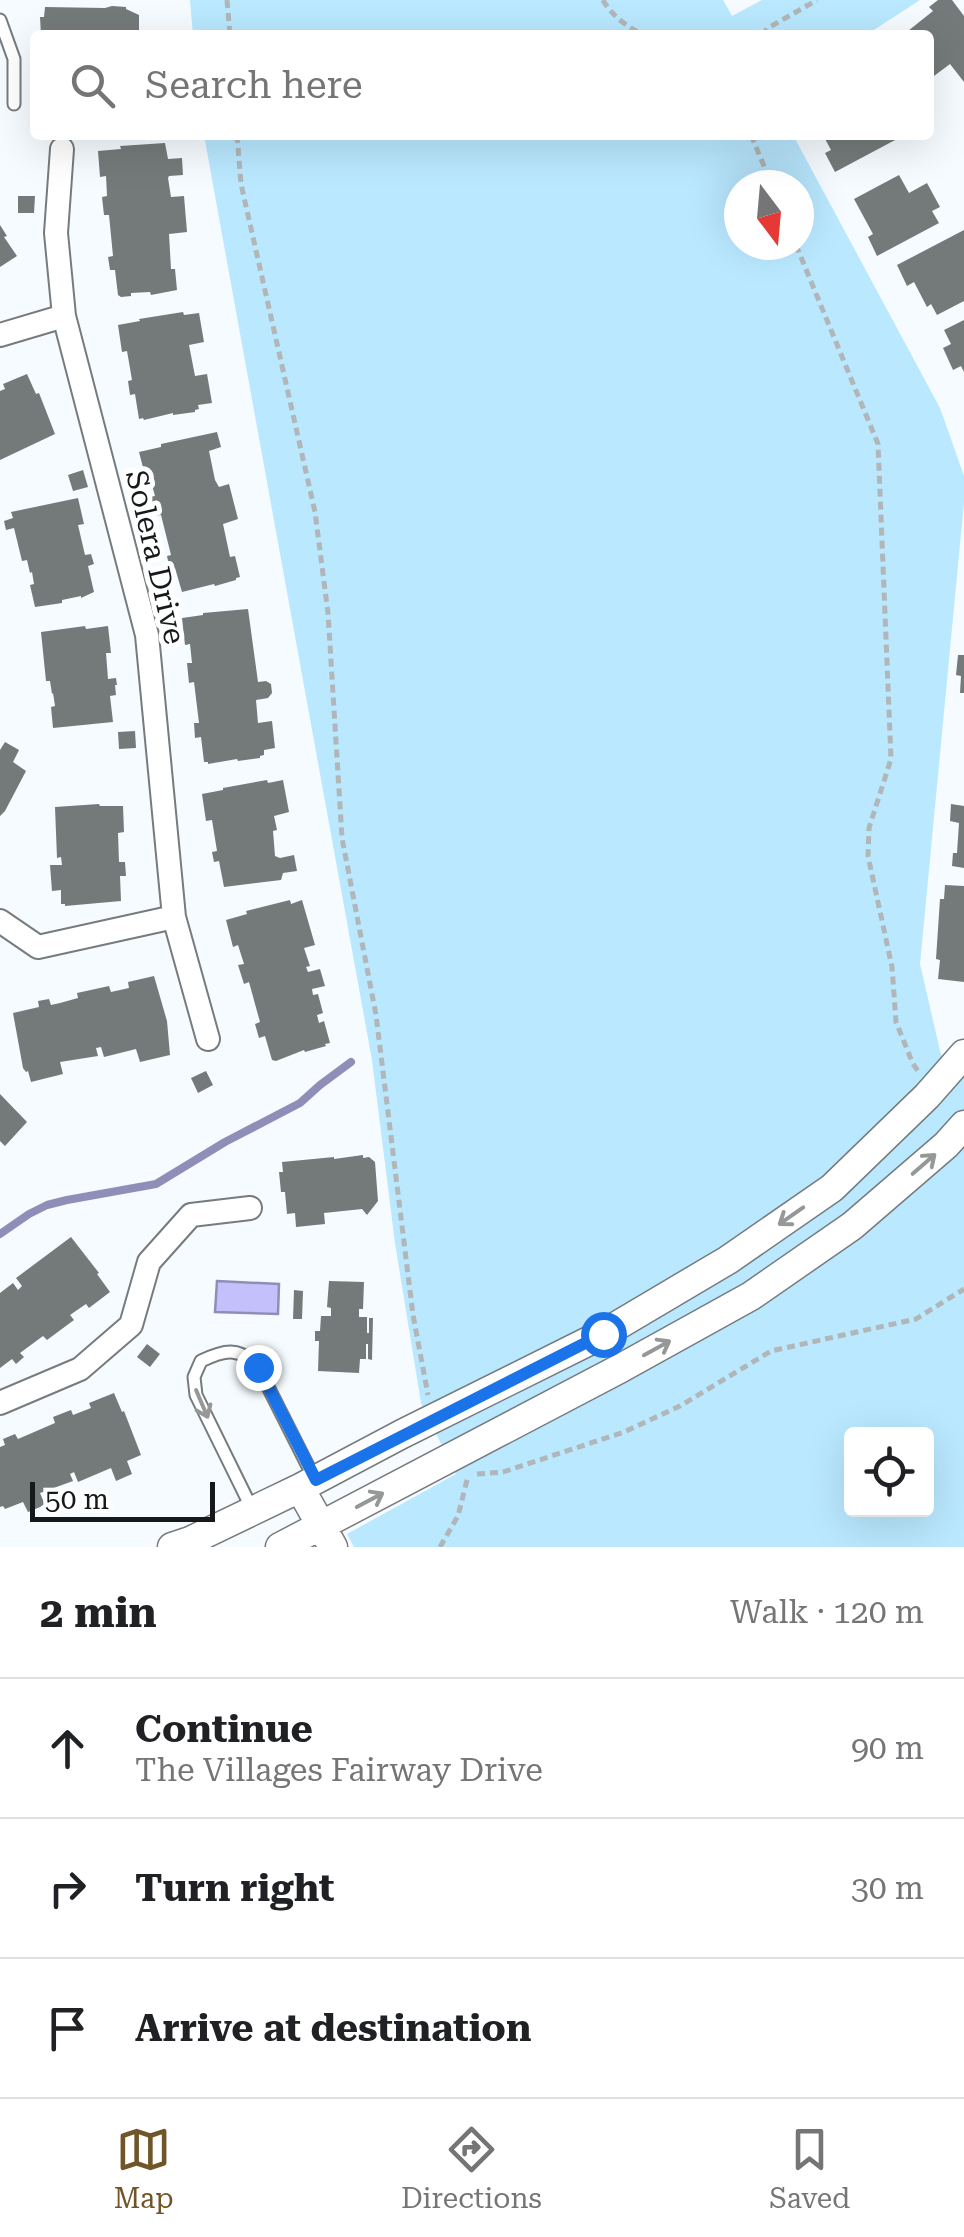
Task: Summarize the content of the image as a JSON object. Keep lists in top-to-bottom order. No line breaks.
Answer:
{"streets":{"street":["Solera Drive"]},"scale_bar":"50 m","north":"bottom","page":{"search":"Search here","scale":"50 m","heading":["2 min","Walk · 120 m"],"list":[["Continue","The Villages Fairway Drive","90 m"],["Turn right","30 m"],"Arrive at destination"],"nav":["Map","Directions","Saved"]}}
